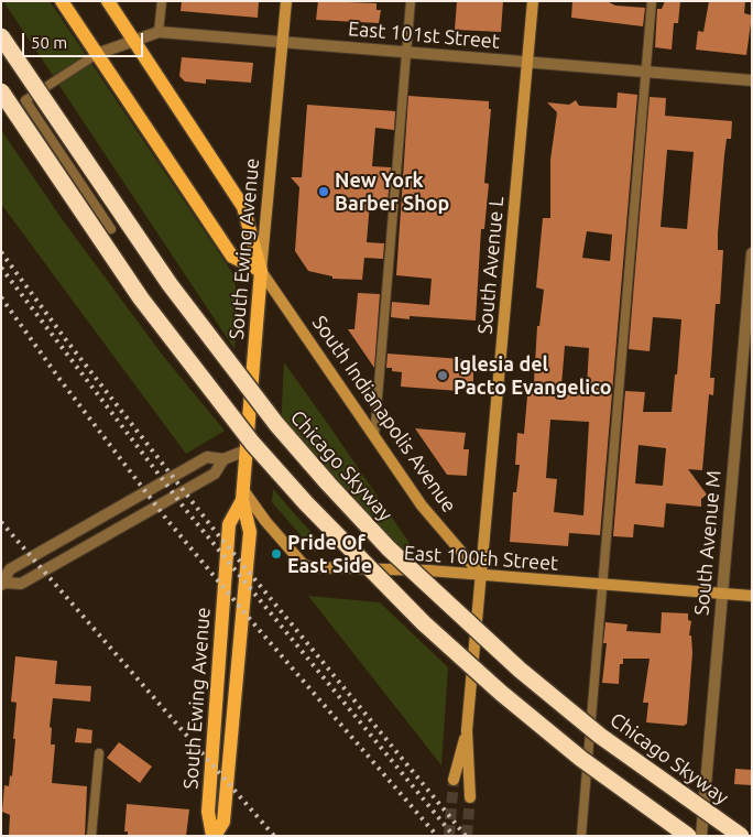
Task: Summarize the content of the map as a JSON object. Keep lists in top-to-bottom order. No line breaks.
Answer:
{"streets":{"highway":["Chicago Skyway"],"main road":["South Ewing Avenue","South Indianapolis Avenue"],"street":["East 101st Street","South Avenue L","South Avenue M","East 100th Street"]},"crossings":[["East 101st Street","South Ewing Avenue"],["East 101st Street","South Avenue L"],["East 101st Street","South Indianapolis Avenue"],["South Ewing Avenue","South Indianapolis Avenue"],["South Ewing Avenue","East 100th Street"],["South Avenue L","South Indianapolis Avenue"],["South Avenue L","East 100th Street"],["South Indianapolis Avenue","East 100th Street"],["South Avenue M","East 100th Street"]],"places":["New York Barber Shop","Iglesia del Pacto Evangelico","Pride Of East Side"],"scale_bar":"50 m"}
